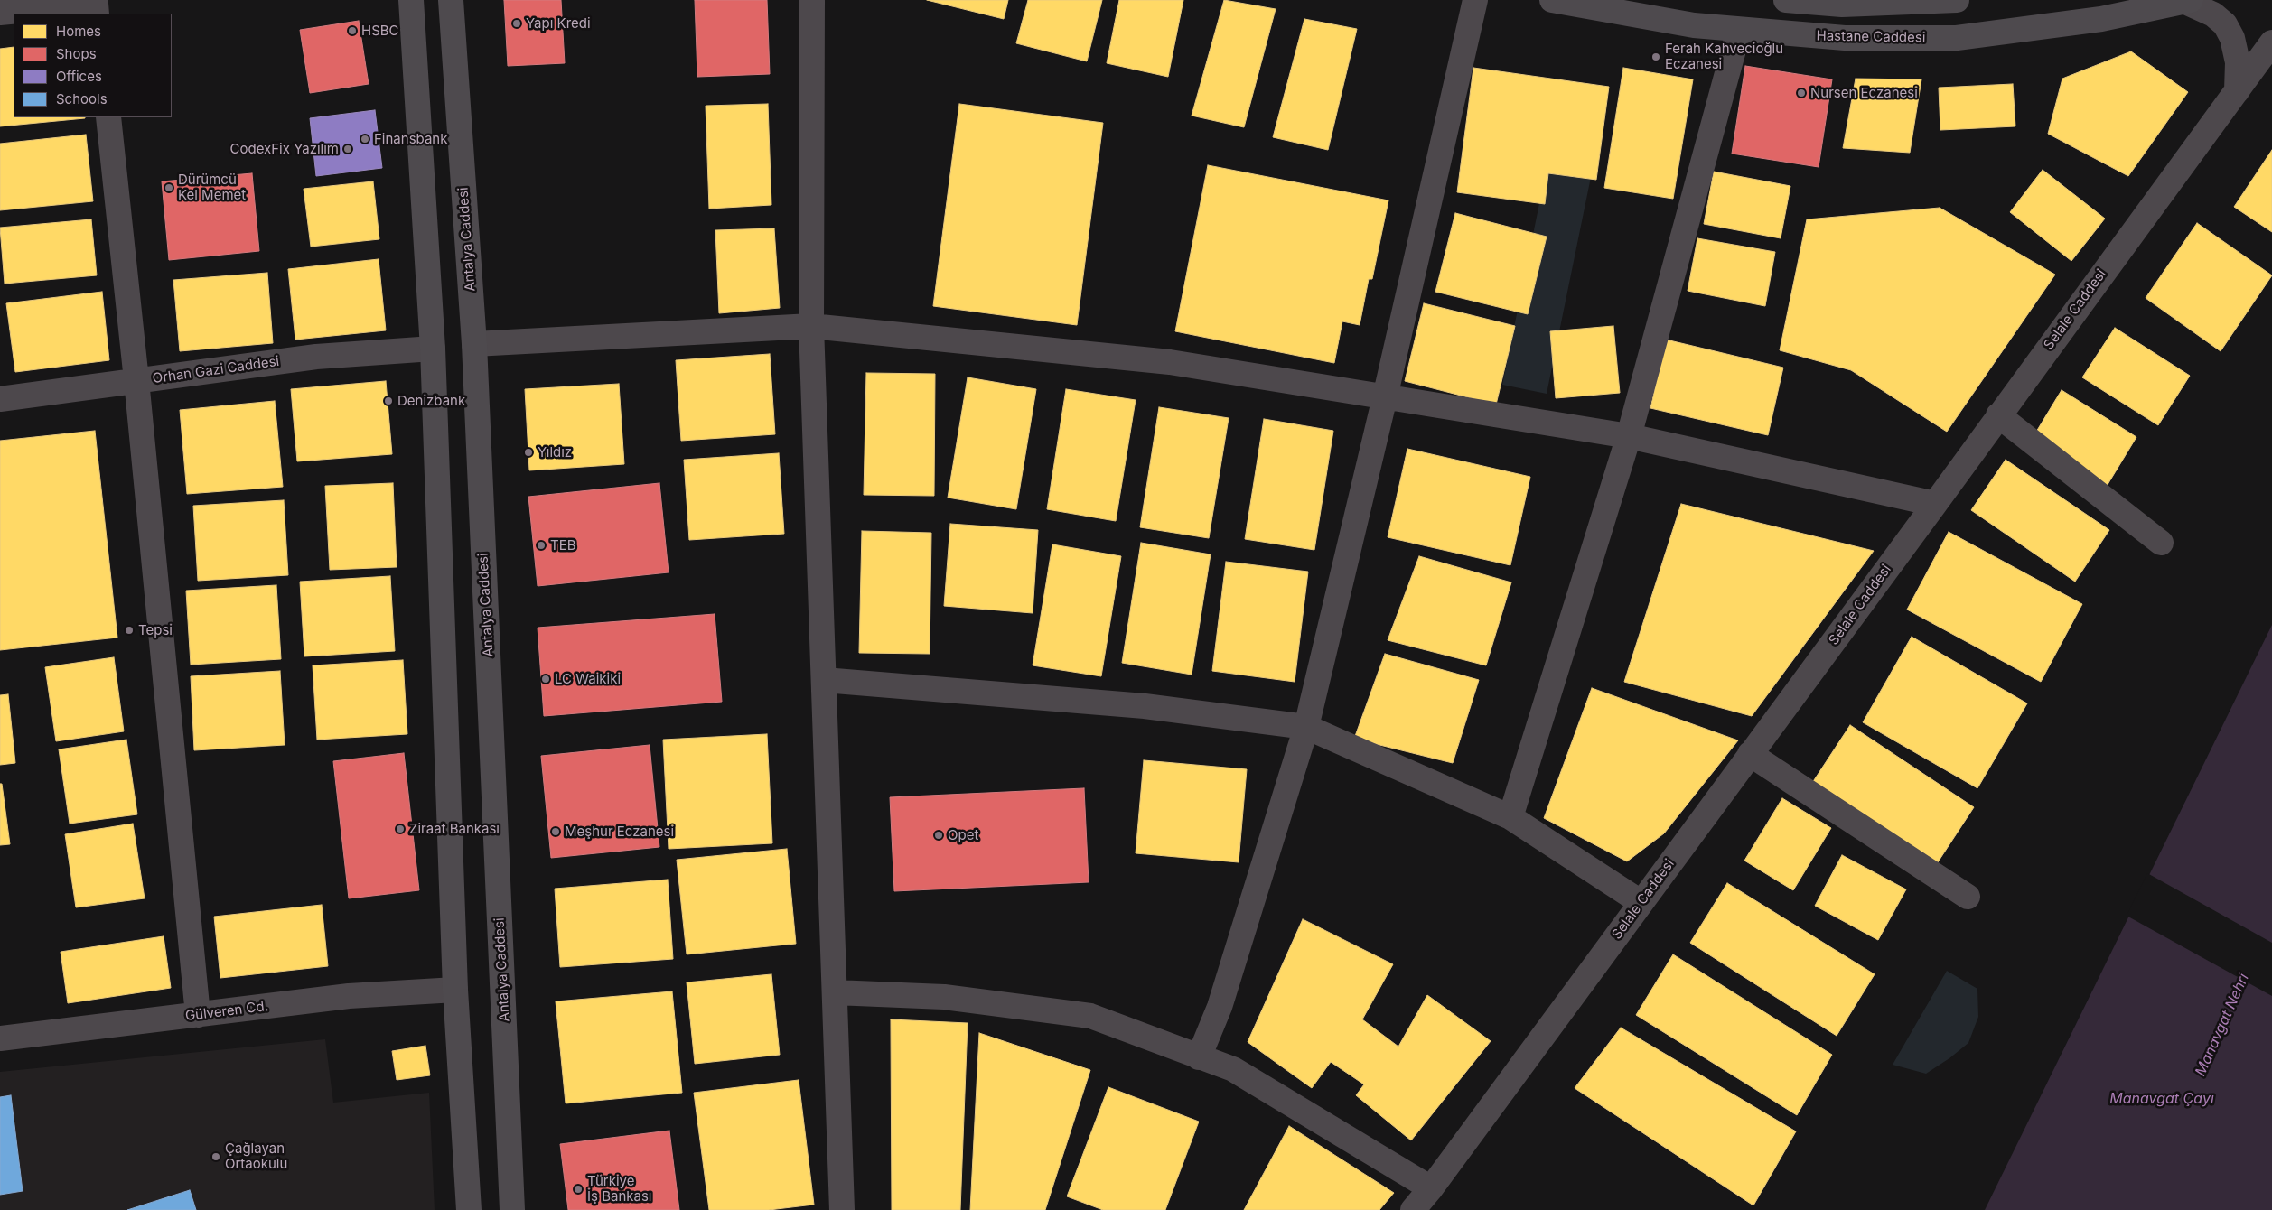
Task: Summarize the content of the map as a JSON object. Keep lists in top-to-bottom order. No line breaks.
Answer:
{"streets":{"main road":["Hastane Caddesi","Antalya Caddesi"],"street":["Selale Caddesi","Orhan Gazi Caddesi","Gülveren Cd."]},"water":["Manavgat Nehri","Manavgat Çayı"],"places":["Yapı Kredi","HSBC","Ferah Kahvecioğlu Eczanesi","Nursen Eczanesi","Finansbank","CodexFix Yazılım","Dürümcü Kel Memet","Denizbank","Yıldız","TEB","Tepsi","LC Waikiki","Ziraat Bankası","Meşhur Eczanesi","Opet","Çağlayan Ortaokulu","Türkiye İş Bankası"],"legend":["Homes","Shops","Offices","Schools"]}
